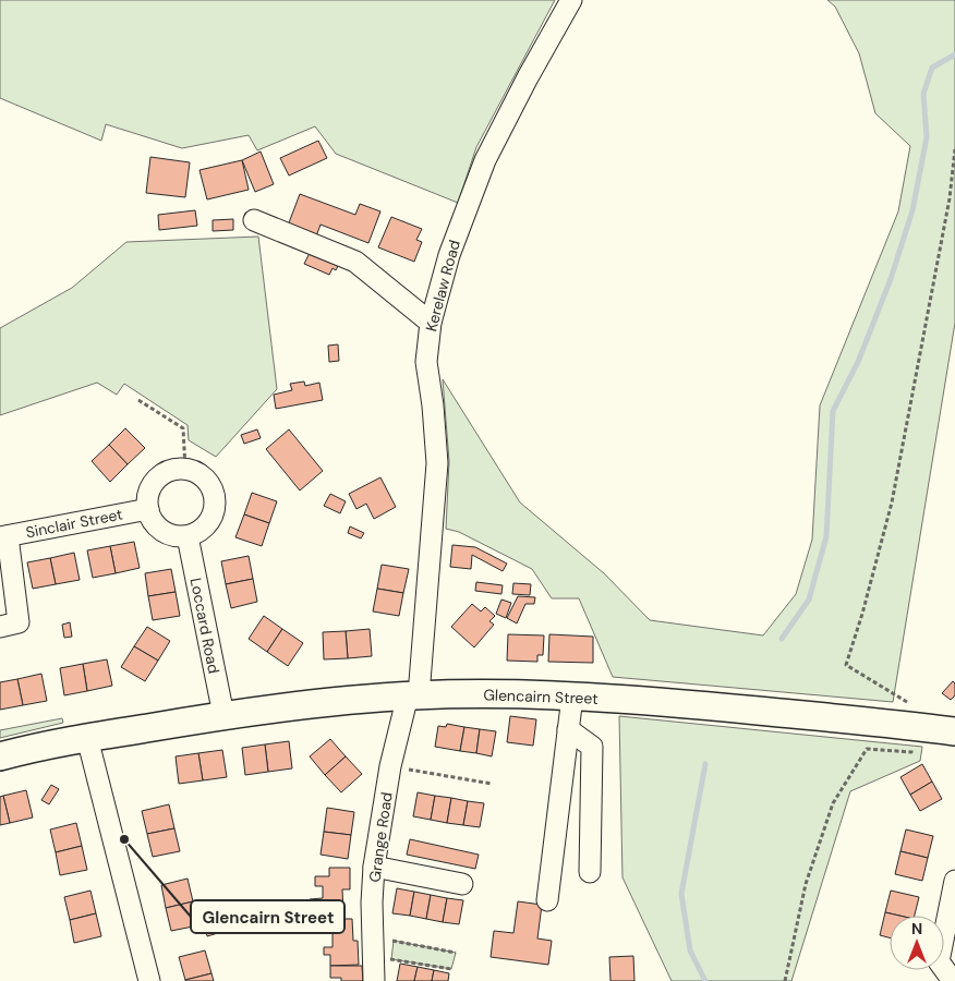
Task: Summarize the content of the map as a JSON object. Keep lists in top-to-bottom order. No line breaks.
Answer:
{"streets":{"main road":["Glencairn Street"],"street":["Kerelaw Road","Sinclair Street","Loccard Road","Grange Road"]},"crossings":[["Kerelaw Road","Glencairn Street"],["Kerelaw Road","Grange Road"],["Sinclair Street","Loccard Road"],["Loccard Road","Glencairn Street"],["Glencairn Street","Grange Road"]],"places":["Glencairn Street"],"north":"top"}
